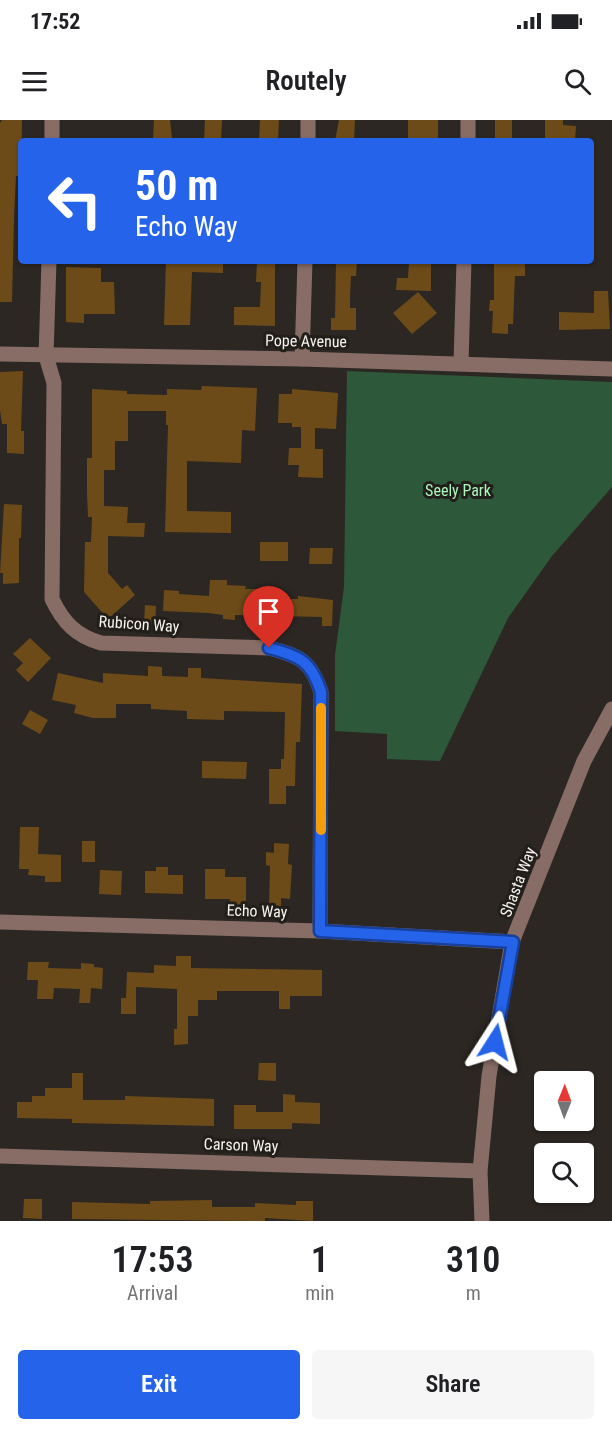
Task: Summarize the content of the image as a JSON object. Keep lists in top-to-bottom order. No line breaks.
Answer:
{"streets":{"street":["Pope Avenue","Rubicon Way","Shasta Way","Echo Way","Carson Way"]},"crossings":[["Pope Avenue","Rubicon Way"],["Rubicon Way","Echo Way"],["Shasta Way","Echo Way"],["Shasta Way","Carson Way"]],"parks":["Seely Park"],"north":"top","page":{"status":"17:52","header":"Routely","turn":["50 m","Echo Way"],"eta":["17:53","Arrival","1","min","310","m"],"buttons":["Exit","Share"]}}
